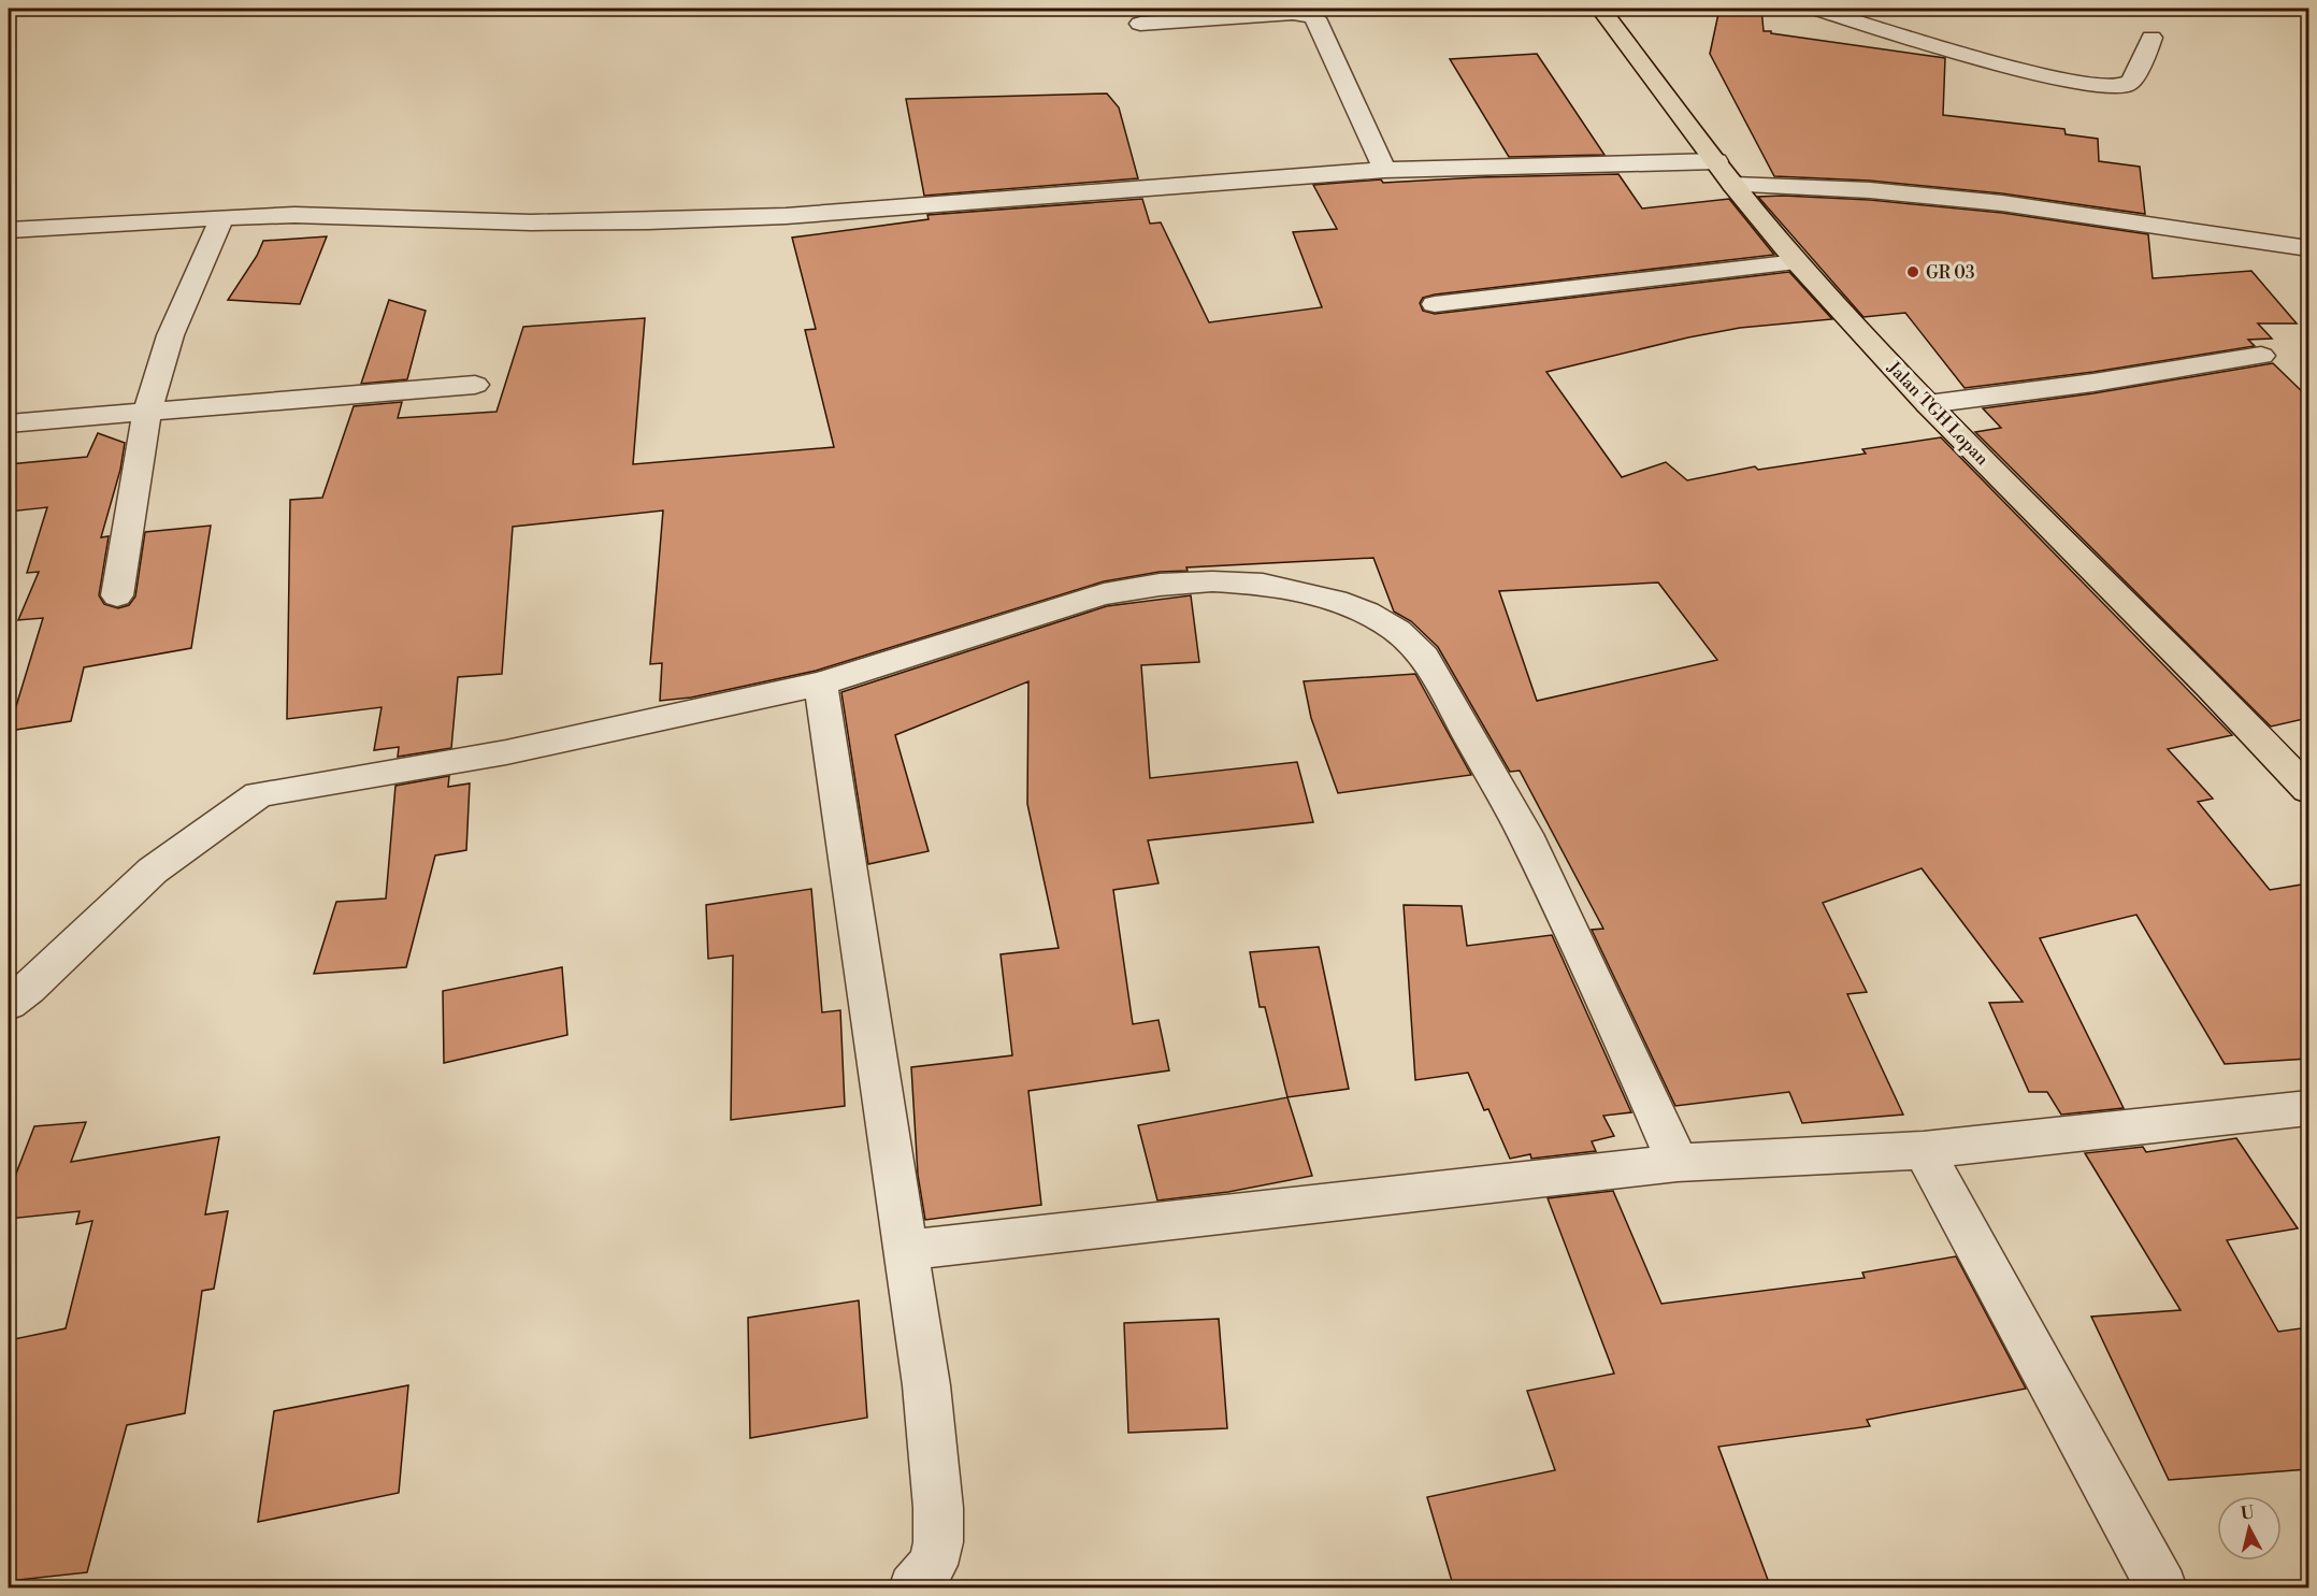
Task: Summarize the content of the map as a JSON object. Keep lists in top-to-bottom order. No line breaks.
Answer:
{"streets":{"highway":["Jalan TGH Lopan"]},"places":["GR 03"],"north":"top"}
